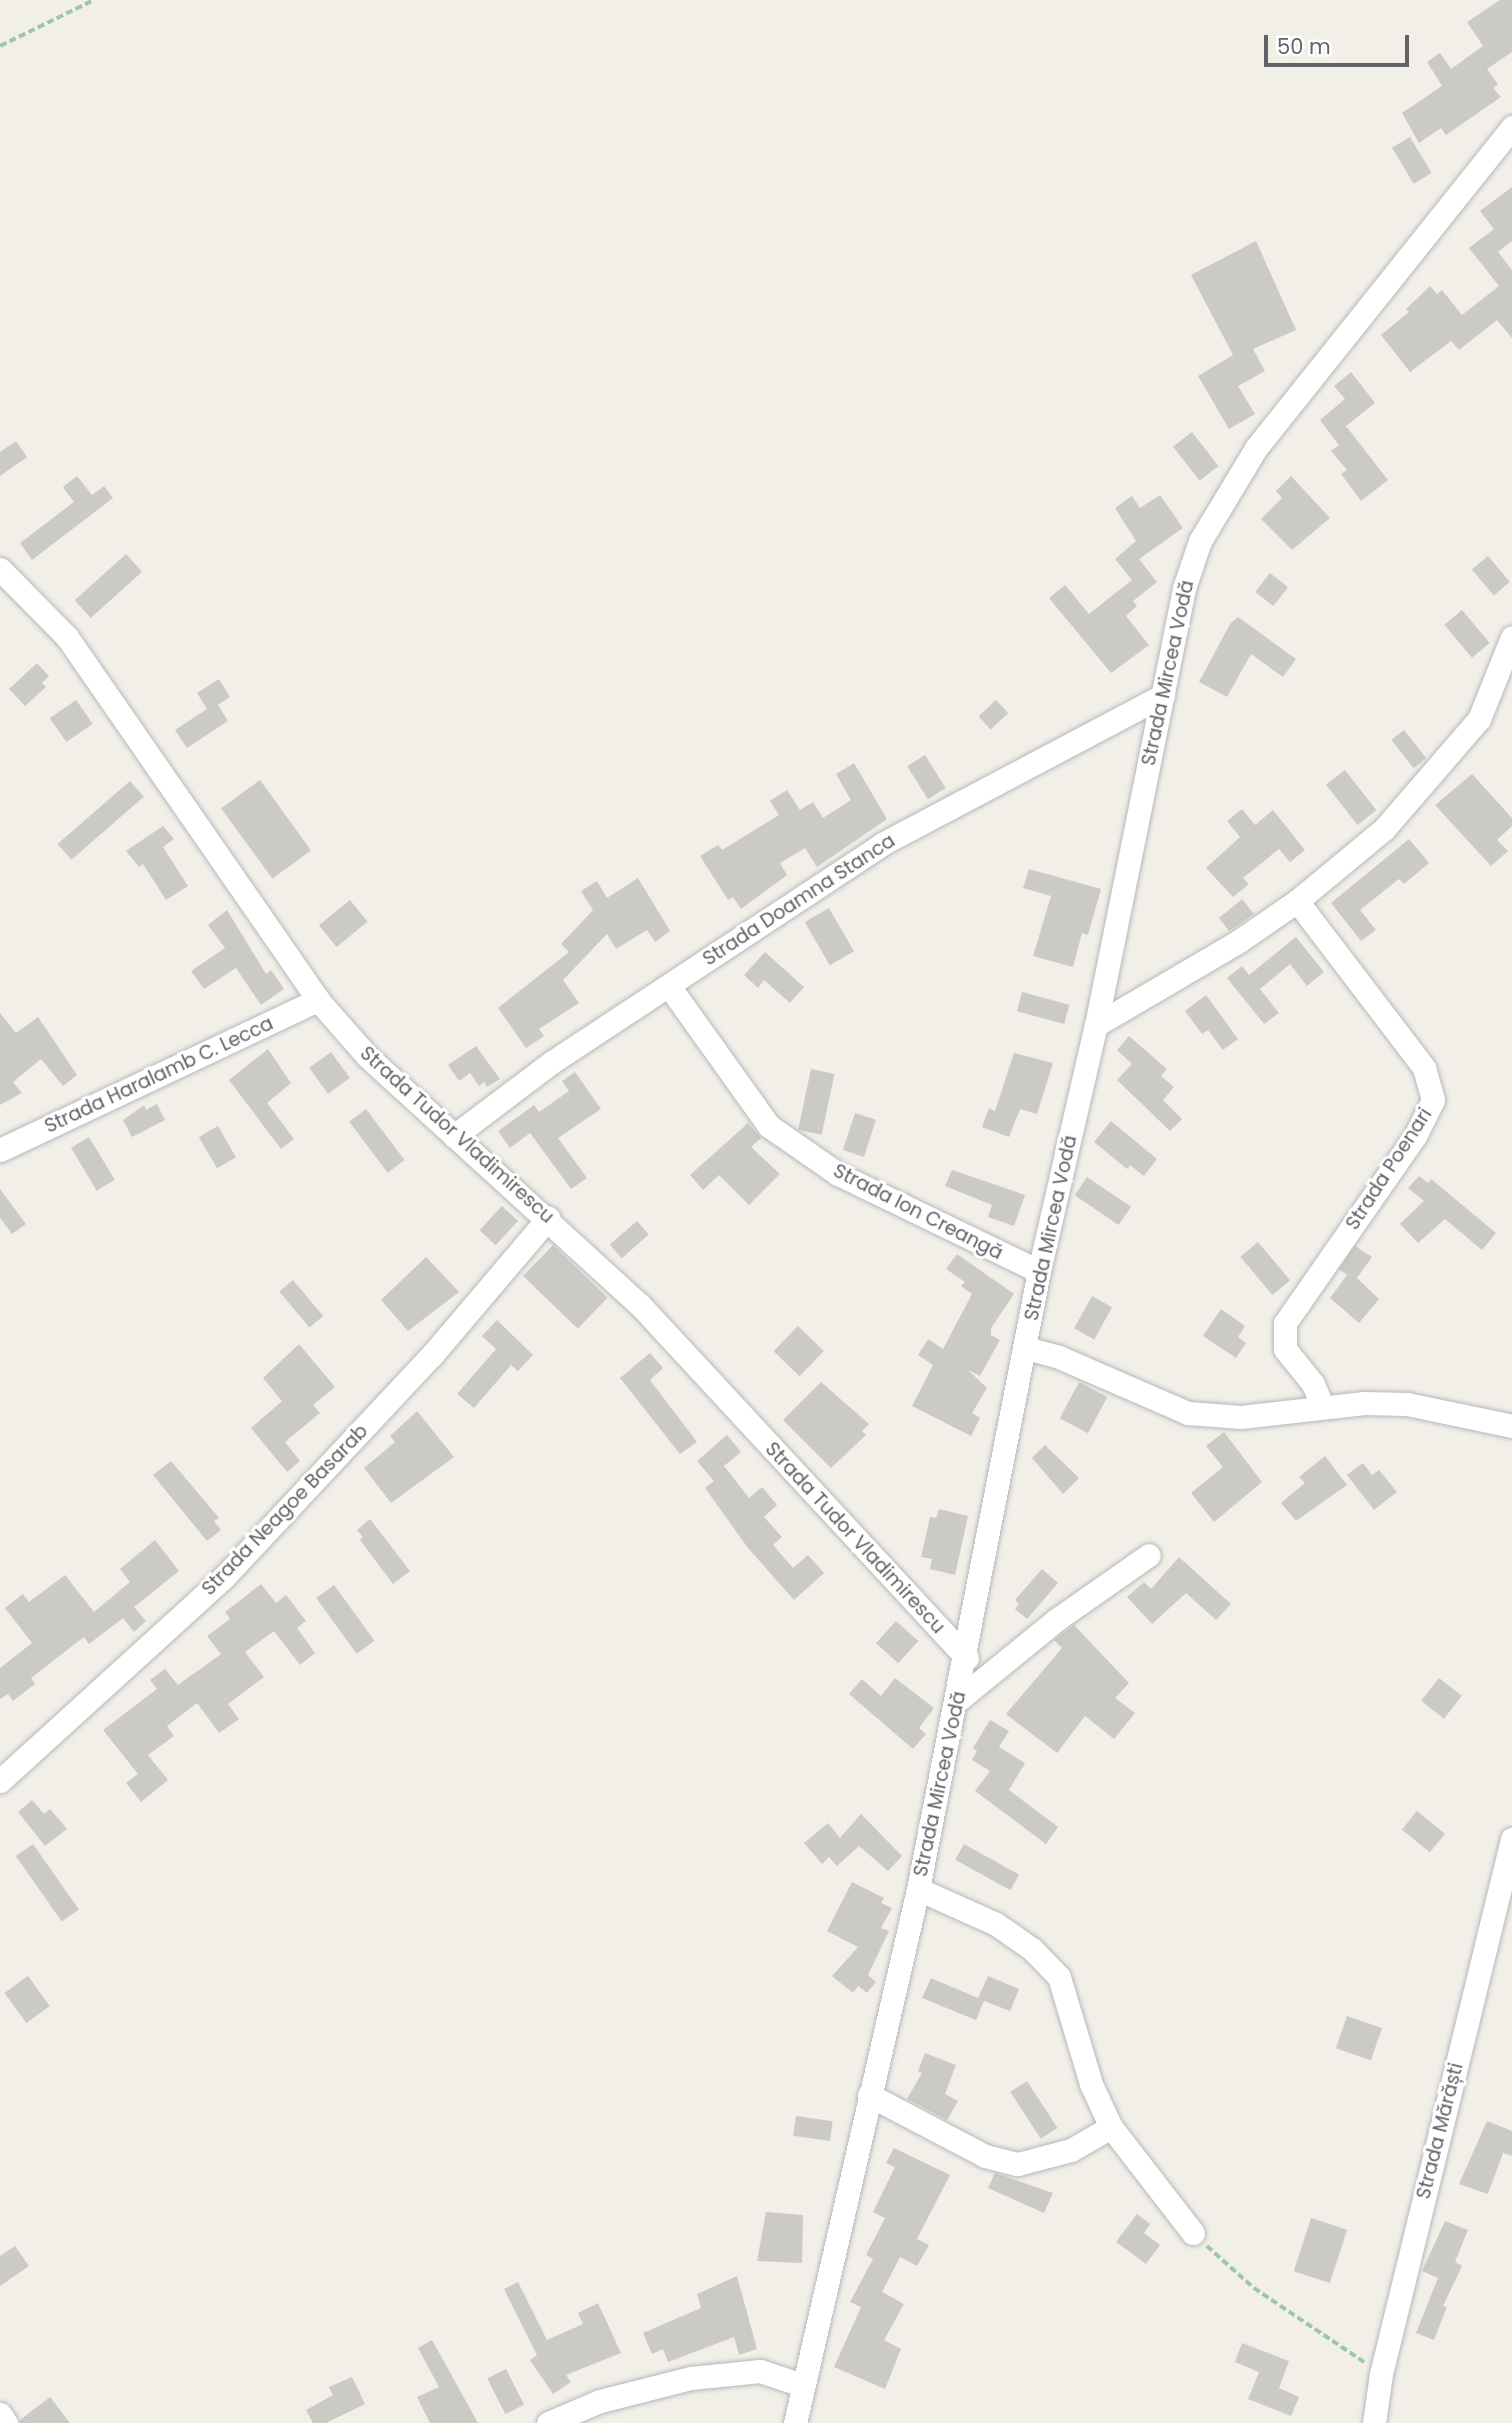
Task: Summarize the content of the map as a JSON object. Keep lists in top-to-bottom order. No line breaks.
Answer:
{"streets":{"street":["Strada Mircea Vodă","Strada Doamna Stanca","Strada Haralamb C. Lecca","Strada Tudor Vladimirescu","Strada Poenari","Strada Ion Creangă","Strada Neagoe Basarab","Strada Mărăști"]},"crossings":[["Strada Mircea Vodă","Strada Doamna Stanca"],["Strada Mircea Vodă","Strada Tudor Vladimirescu"],["Strada Mircea Vodă","Strada Ion Creangă"],["Strada Doamna Stanca","Strada Tudor Vladimirescu"],["Strada Doamna Stanca","Strada Ion Creangă"],["Strada Haralamb C. Lecca","Strada Tudor Vladimirescu"],["Strada Tudor Vladimirescu","Strada Neagoe Basarab"]],"scale_bar":"50 m"}
